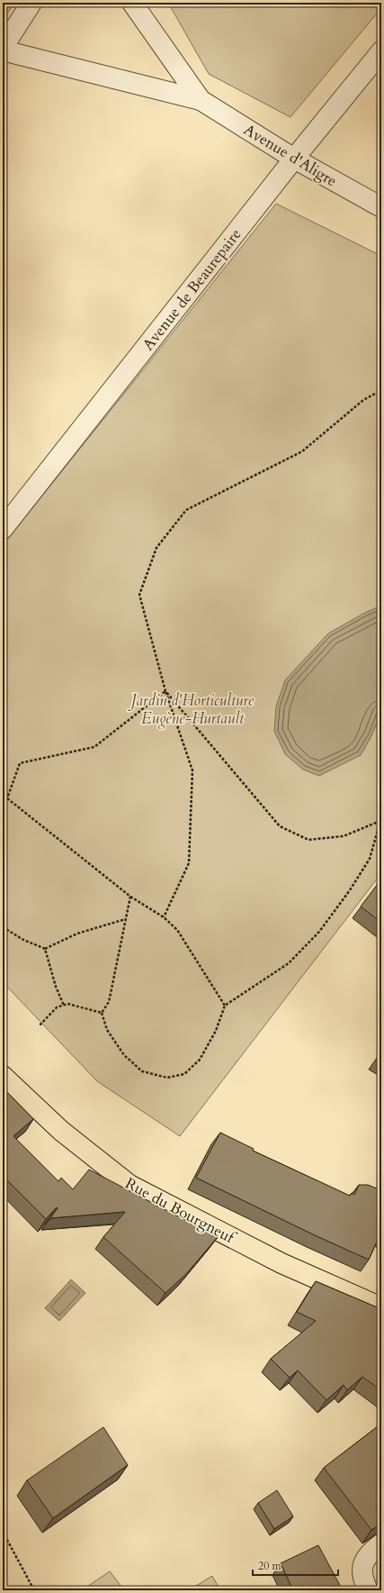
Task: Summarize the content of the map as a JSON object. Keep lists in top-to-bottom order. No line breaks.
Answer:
{"streets":{"main road":["Rue du Bourgneuf"],"street":["Avenue d'Aligre","Avenue de Beaurepaire"]},"crossings":[["Avenue d'Aligre","Avenue de Beaurepaire"]],"parks":["Jardin d'Horticulture Eugène-Hurtault"],"scale_bar":"20 m"}
